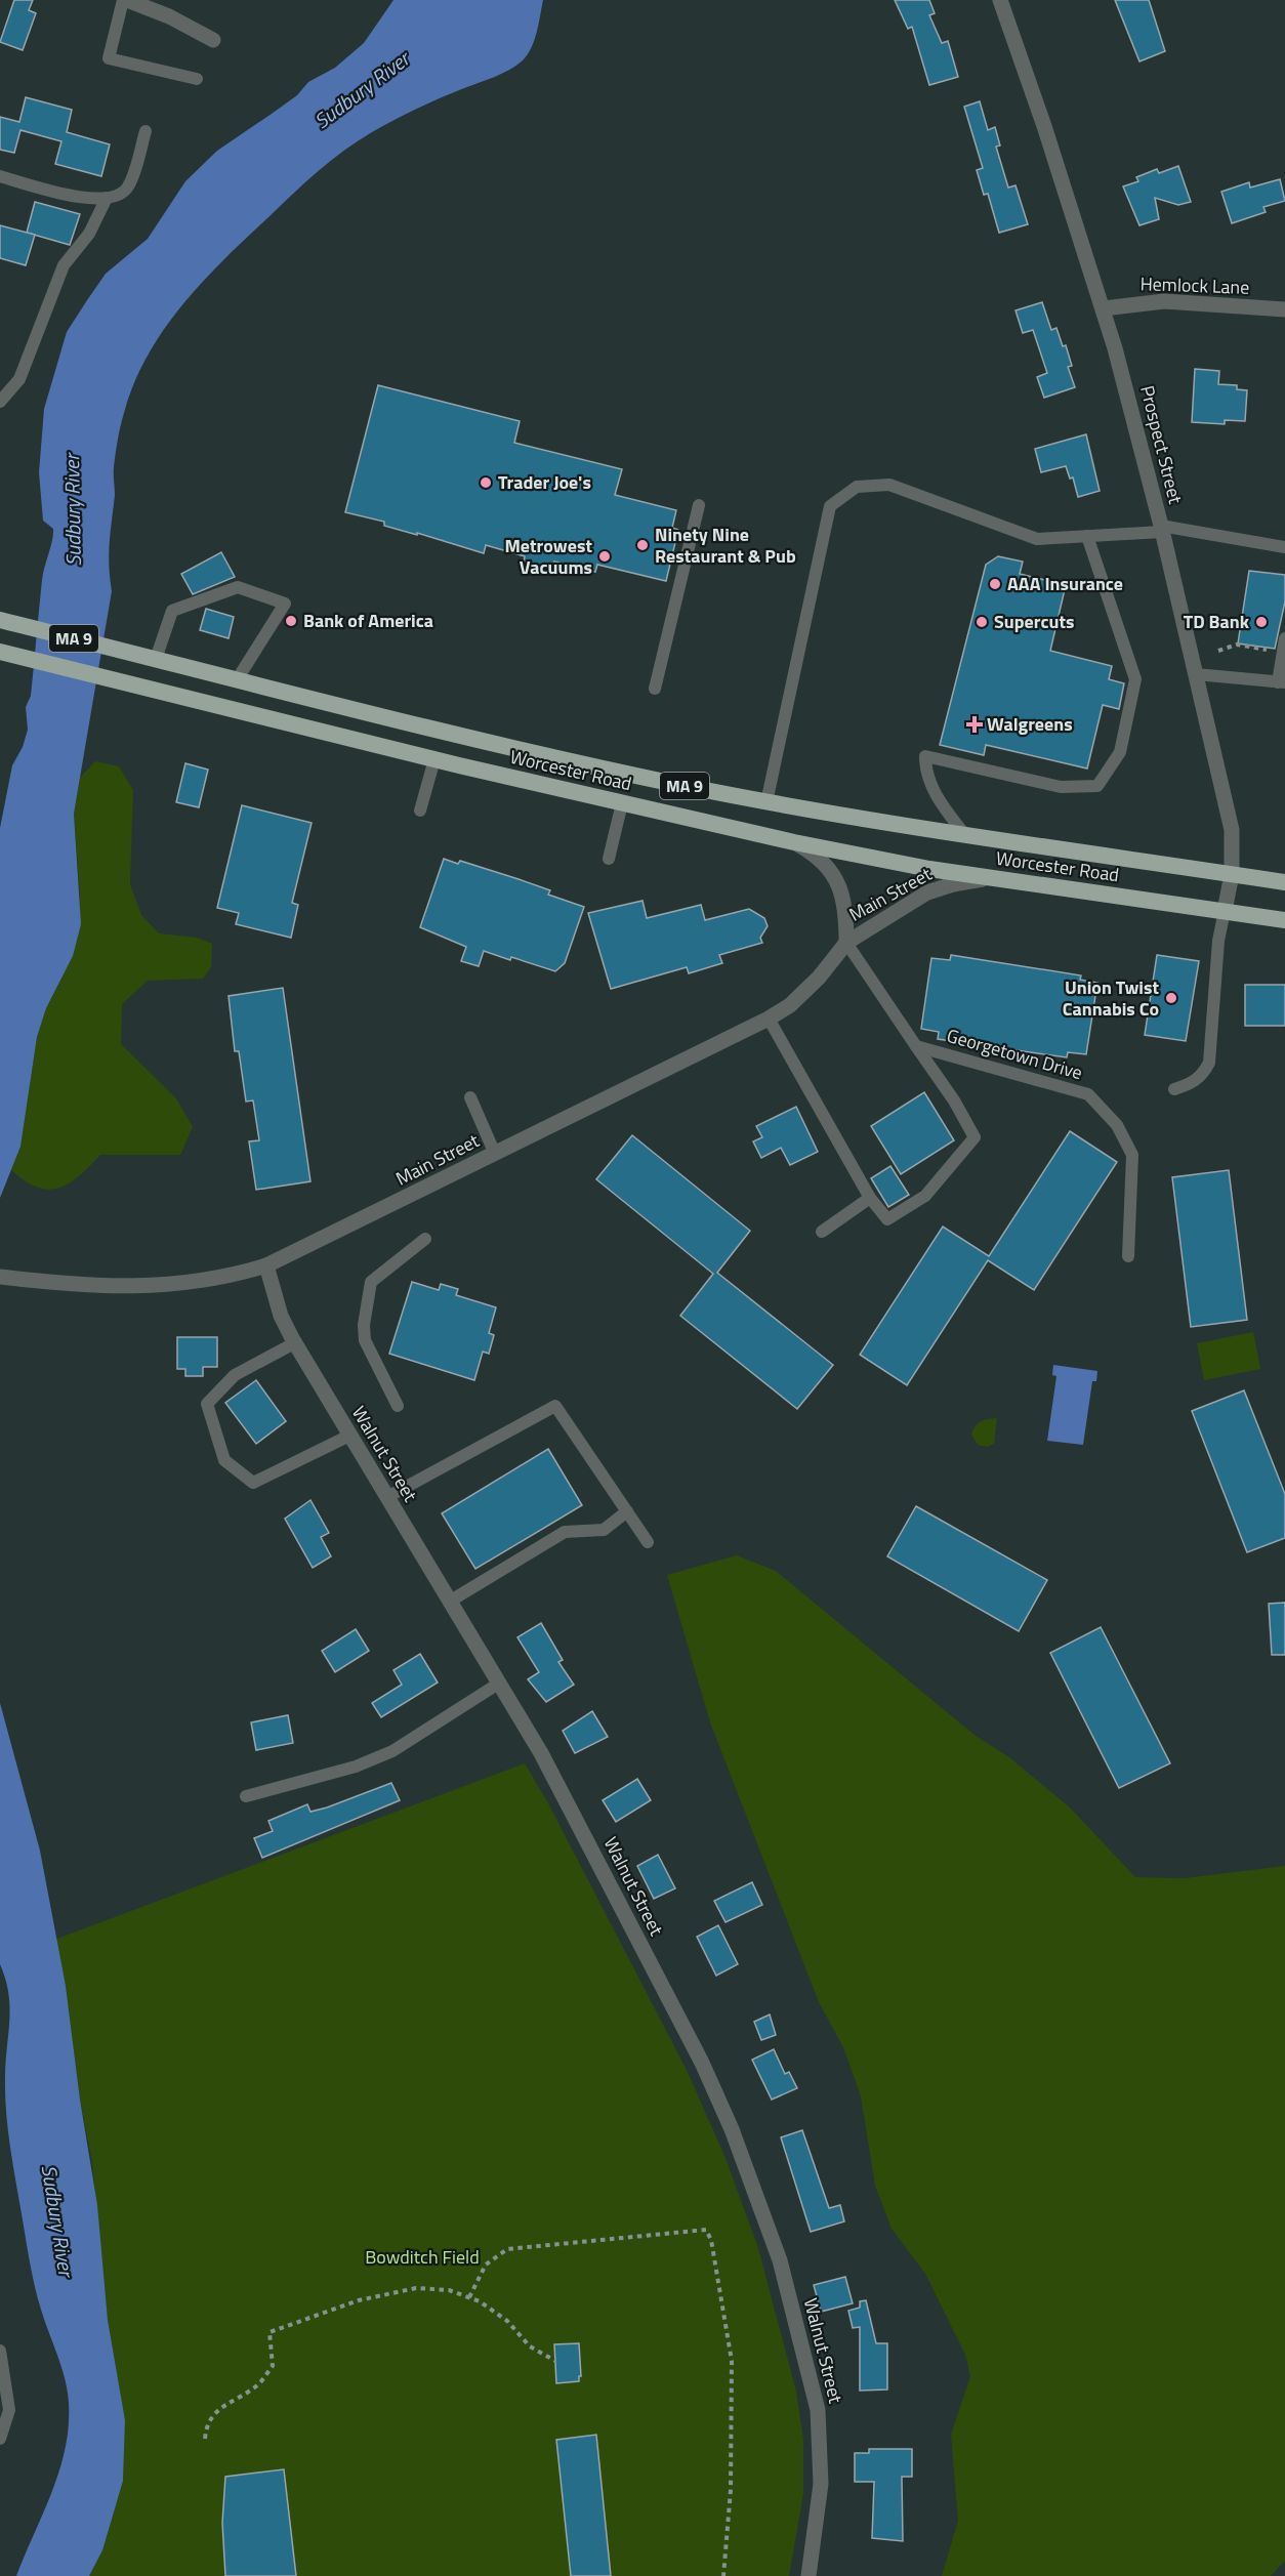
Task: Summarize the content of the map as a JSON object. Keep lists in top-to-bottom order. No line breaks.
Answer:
{"streets":{"highway":["MA 9","Worcester Road"],"street":["Hemlock Lane","Prospect Street","Main Street","Walnut Street"],"lane":["Georgetown Drive"]},"crossings":[["Hemlock Lane","Prospect Street"],["Prospect Street","Worcester Road"],["Worcester Road","Main Street"],["Main Street","Walnut Street"]],"water":["Sudbury River"],"parks":["Bowditch Field"],"places":{"other":["Trader Joe's","Ninety Nine Restaurant & Pub","Metrowest Vacuums","AAA Insurance","Bank of America","Supercuts","TD Bank","Union Twist Cannabis Co"],"health":["Walgreens"]}}
